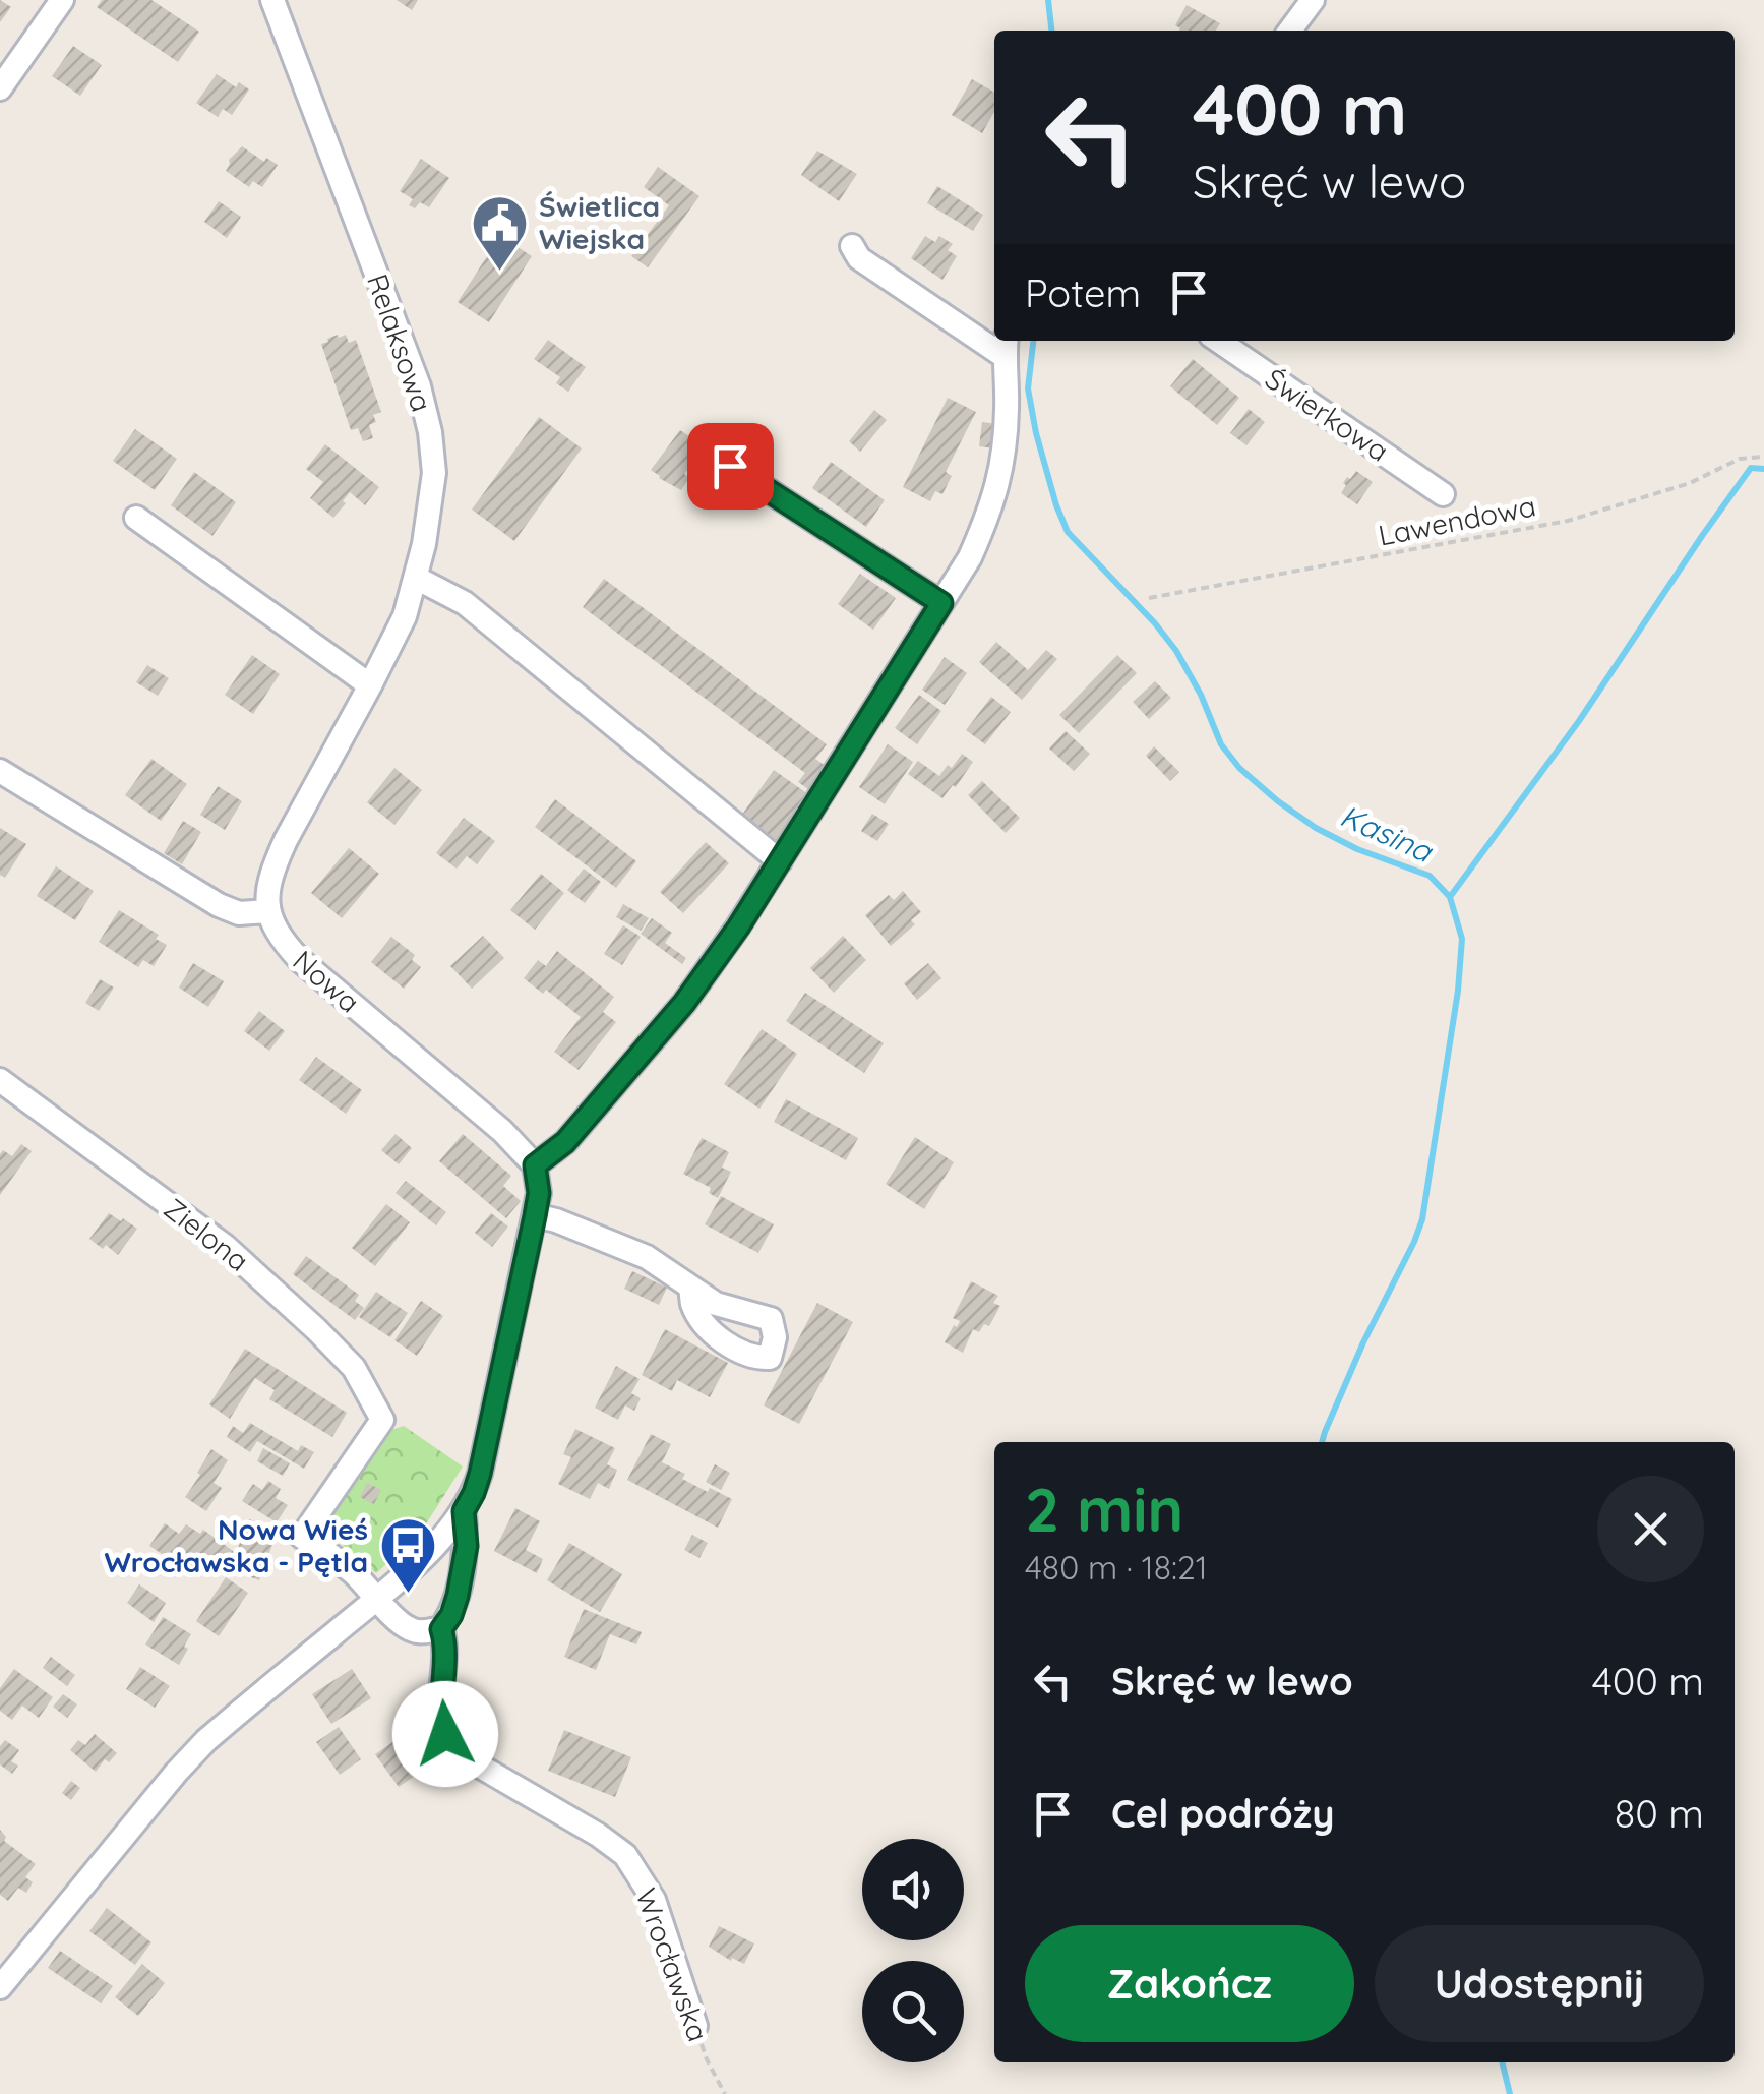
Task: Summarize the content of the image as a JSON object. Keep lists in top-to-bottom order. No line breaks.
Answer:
{"streets":{"street":["Relaksowa","Świerkowa","Nowa","Zielona","Wrocławska"],"path":["Lawendowa"]},"crossings":[["Relaksowa","Nowa"],["Nowa","Wrocławska"],["Zielona","Wrocławska"]],"water":["Kasina"],"places":{"public building":["Świetlica Wiejska"],"bus stop":["Nowa Wieś Wrocławska - Pętla"]},"page":{"turn":["400 m","Skręć w lewo"],"then":"Potem","heading":["2 min","480 m · 18:21"],"list":[{"name":"Skręć w lewo","value":"400 m"},{"name":"Cel podróży","value":"80 m"}],"buttons":["Zakończ","Udostępnij"]}}
